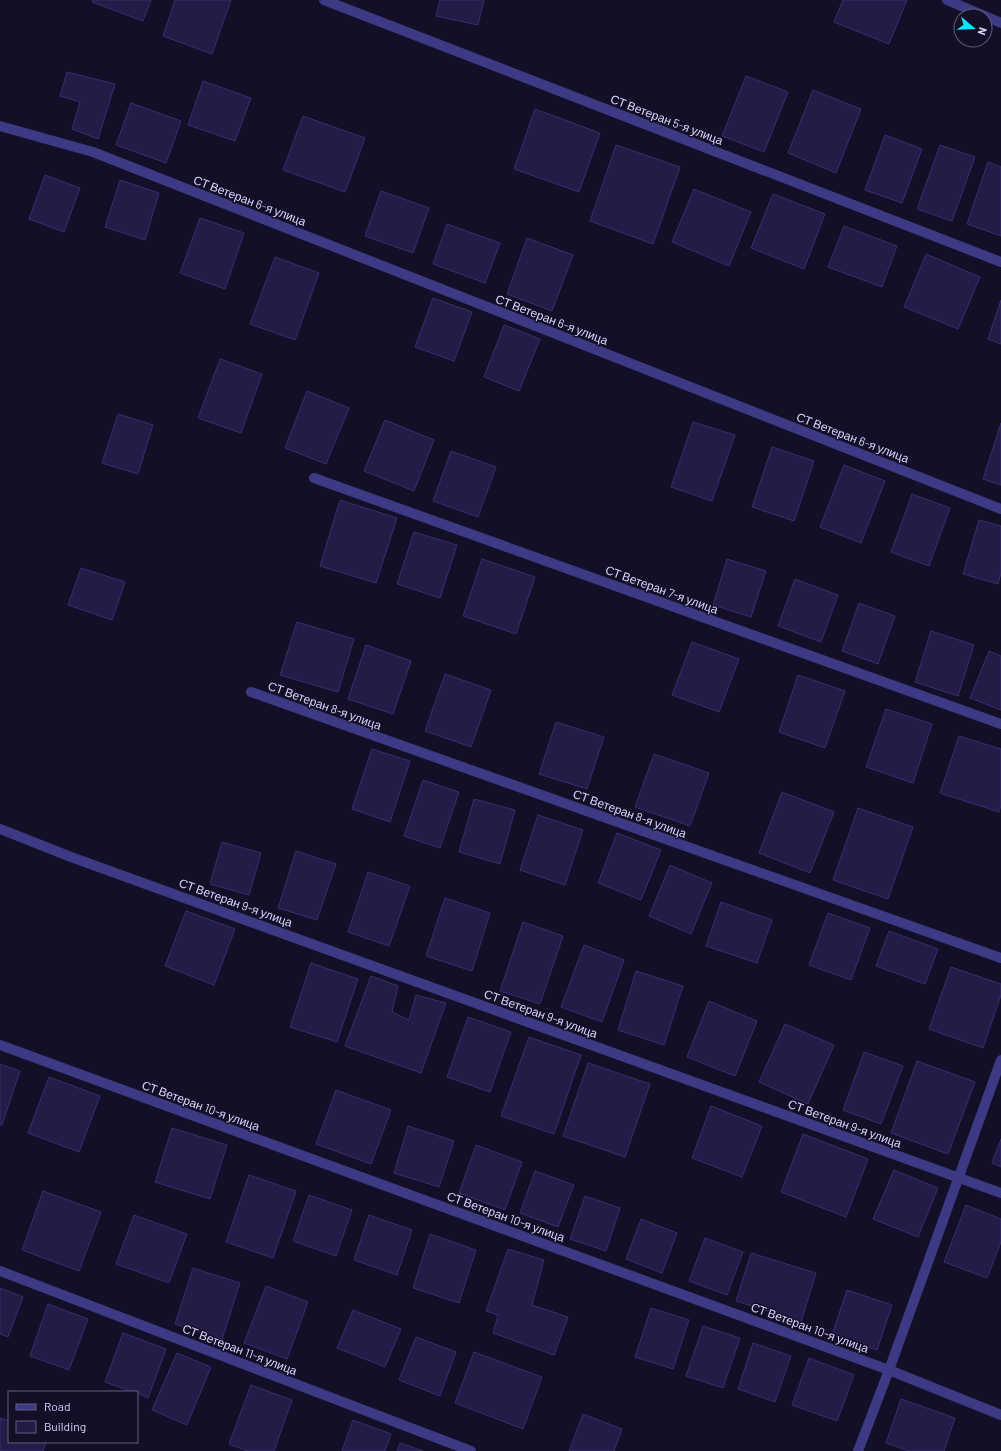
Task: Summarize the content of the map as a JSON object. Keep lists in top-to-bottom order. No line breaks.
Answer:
{"streets":{"street":["СТ Ветеран 5-я улица","СТ Ветеран 6-я улица","СТ Ветеран 7-я улица","СТ Ветеран 8-я улица","СТ Ветеран 9-я улица","СТ Ветеран 10-я улица","СТ Ветеран 11-я улица"]},"legend":["Road","Building"],"north":"right"}
